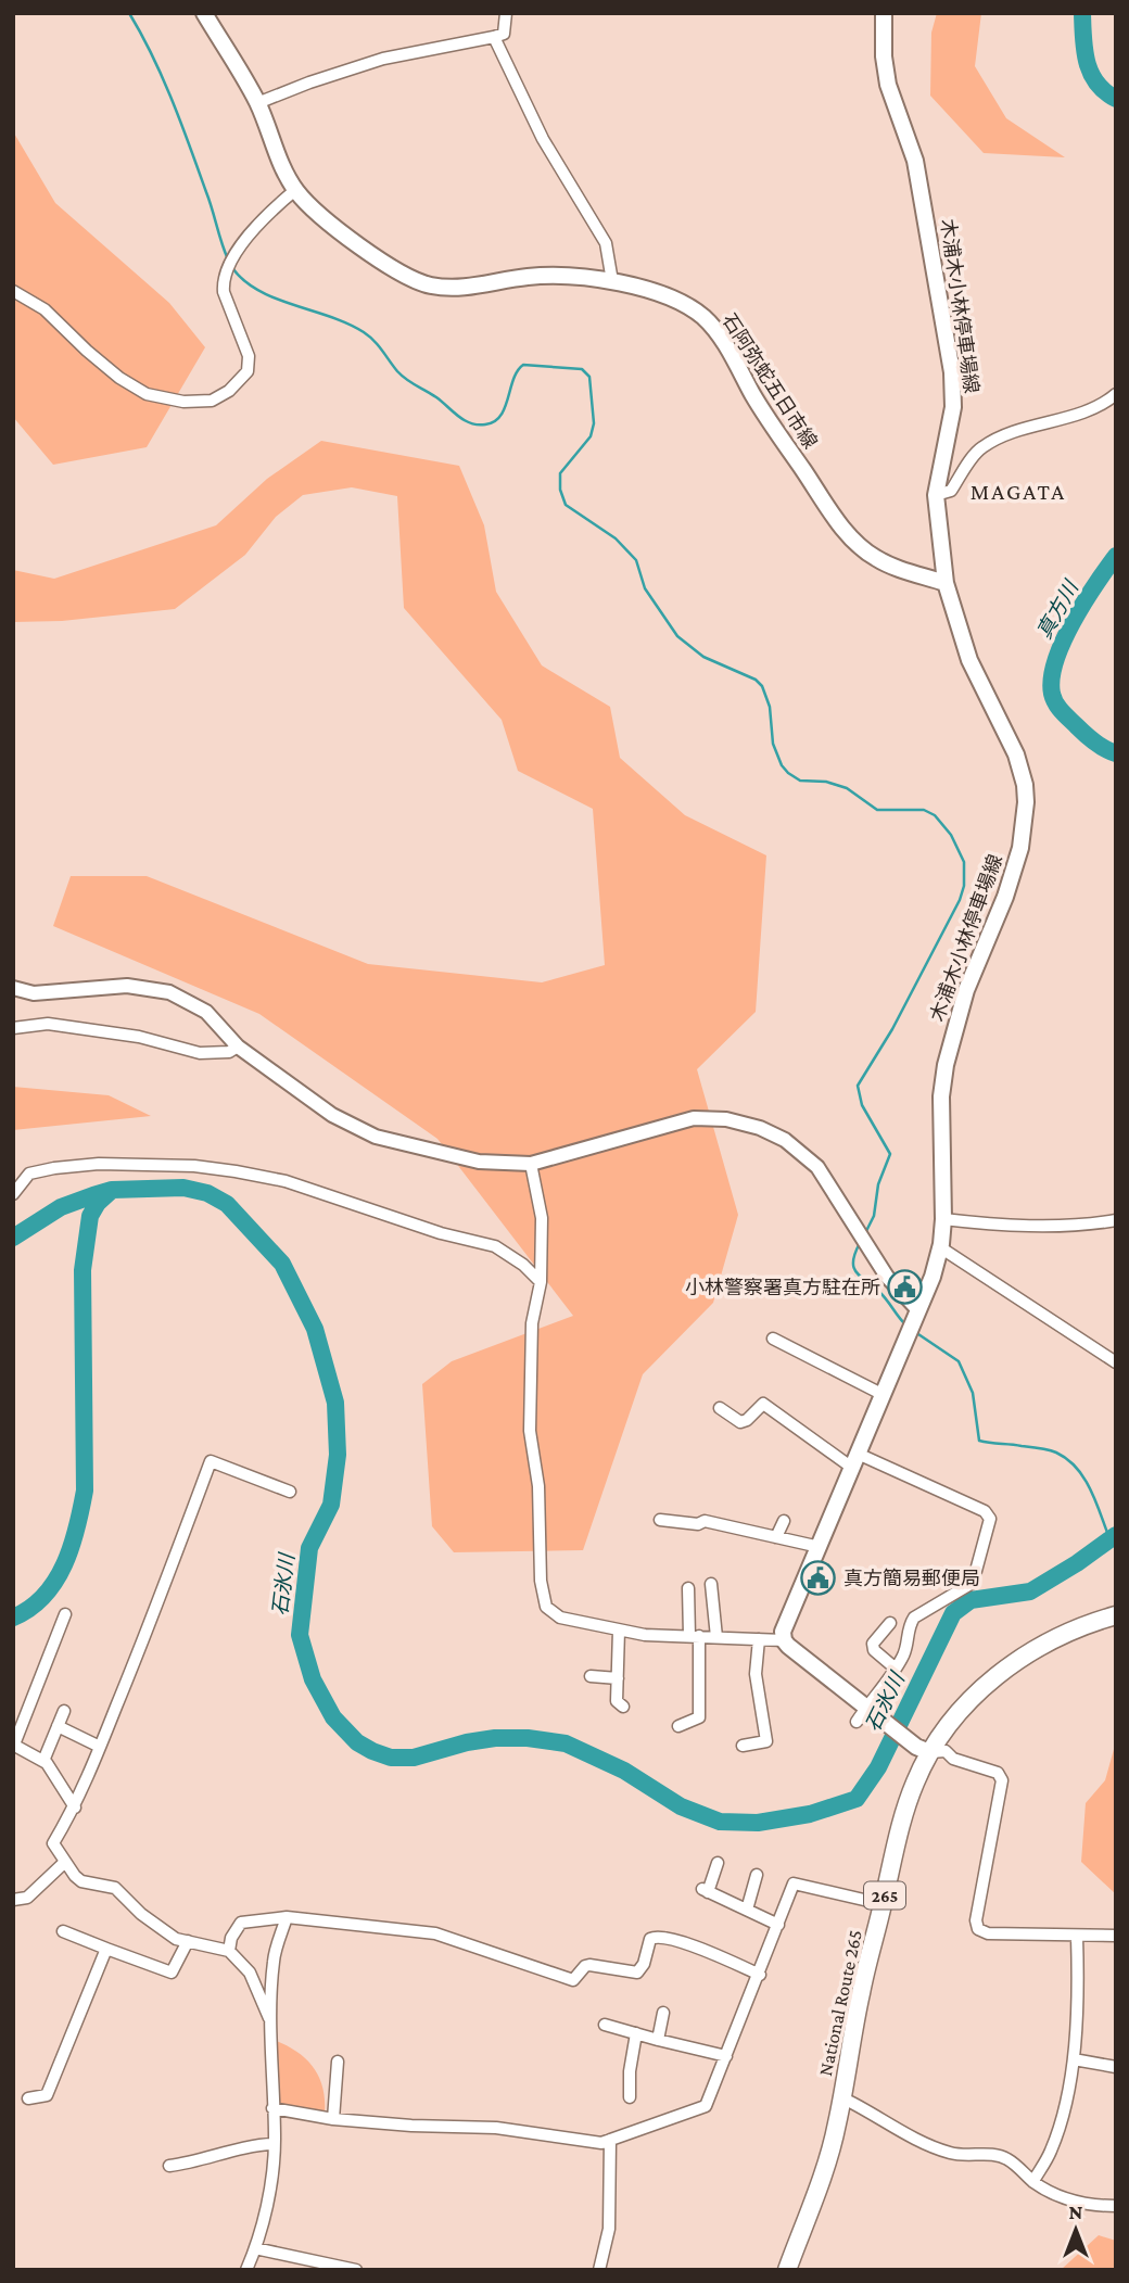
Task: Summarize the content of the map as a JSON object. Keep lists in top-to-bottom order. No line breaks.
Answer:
{"streets":{"highway":["265","National Route 265"],"main road":["木浦木小林停車場線","石阿弥蛇五日市線"]},"crossings":[["木浦木小林停車場線","石阿弥蛇五日市線"]],"districts":["MAGATA"],"water":["真方川","石氷川"],"places":{"public building":["小林警察署真方駐在所","真方簡易郵便局"]},"north":"top"}
